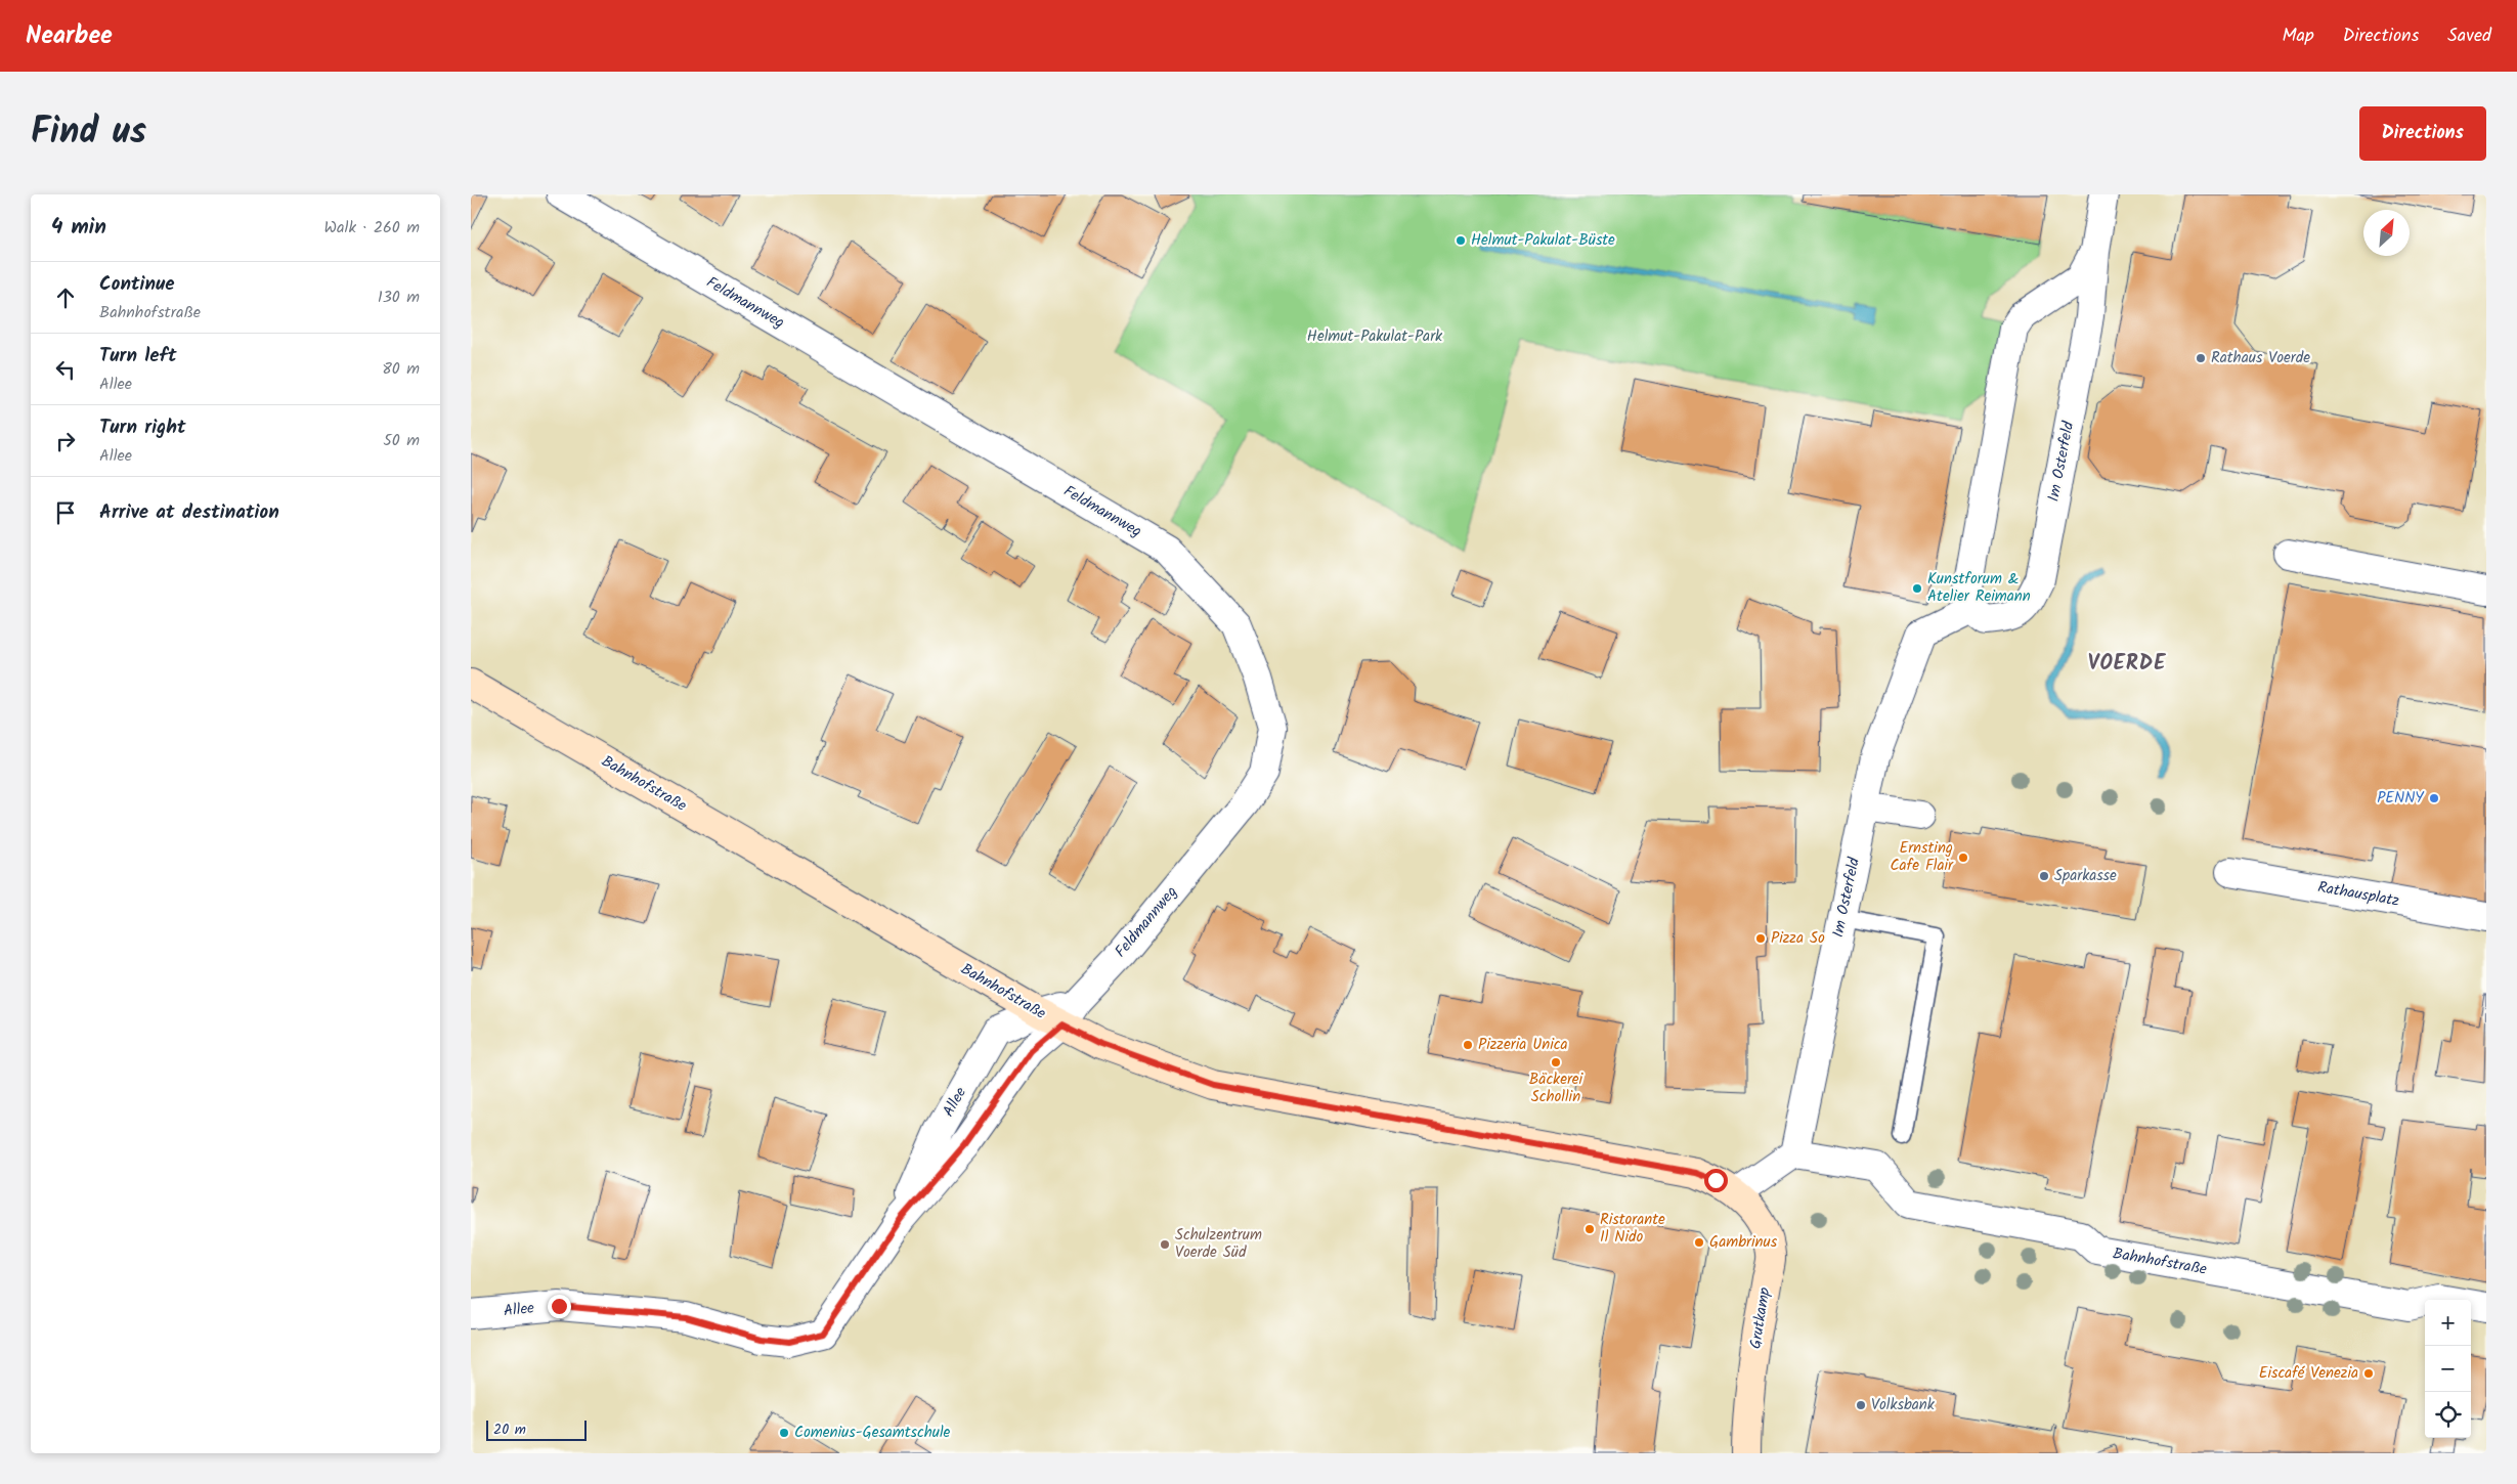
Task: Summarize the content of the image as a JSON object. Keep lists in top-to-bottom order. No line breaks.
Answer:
{"streets":{"street":["Feldmannweg","Im Osterfeld","Bahnhofstraße","Rathausplatz","Allee","Grutkamp"]},"crossings":[["Feldmannweg","Bahnhofstraße"],["Feldmannweg","Allee"],["Im Osterfeld","Bahnhofstraße"],["Bahnhofstraße","Allee"],["Bahnhofstraße","Grutkamp"]],"districts":["VOERDE"],"parks":["Helmut-Pakulat-Park"],"places":["Helmut-Pakulat-Büste","Rathaus Voerde","Kunstforum & Atelier Reimann","PENNY","Ernsting Cafe Flair","Sparkasse","Pizza So","Pizzeria Unica","Bäckerei Schollin","Ristorante Il Nido","Gambrinus","Schulzentrum Voerde Süd","Eiscafé Venezia","Volksbank","Comenius-Gesamtschule"],"scale_bar":"20 m","north":"top right","page":{"header":"Nearbee","nav":["Map","Directions","Saved"],"title":"Find us","buttons":"Directions","heading":["4 min","Walk · 260 m"],"list":[["Continue","Bahnhofstraße","130 m"],["Turn left","Allee","80 m"],["Turn right","Allee","50 m"],"Arrive at destination"],"map_buttons":["+","−"],"scale":"20 m"}}
